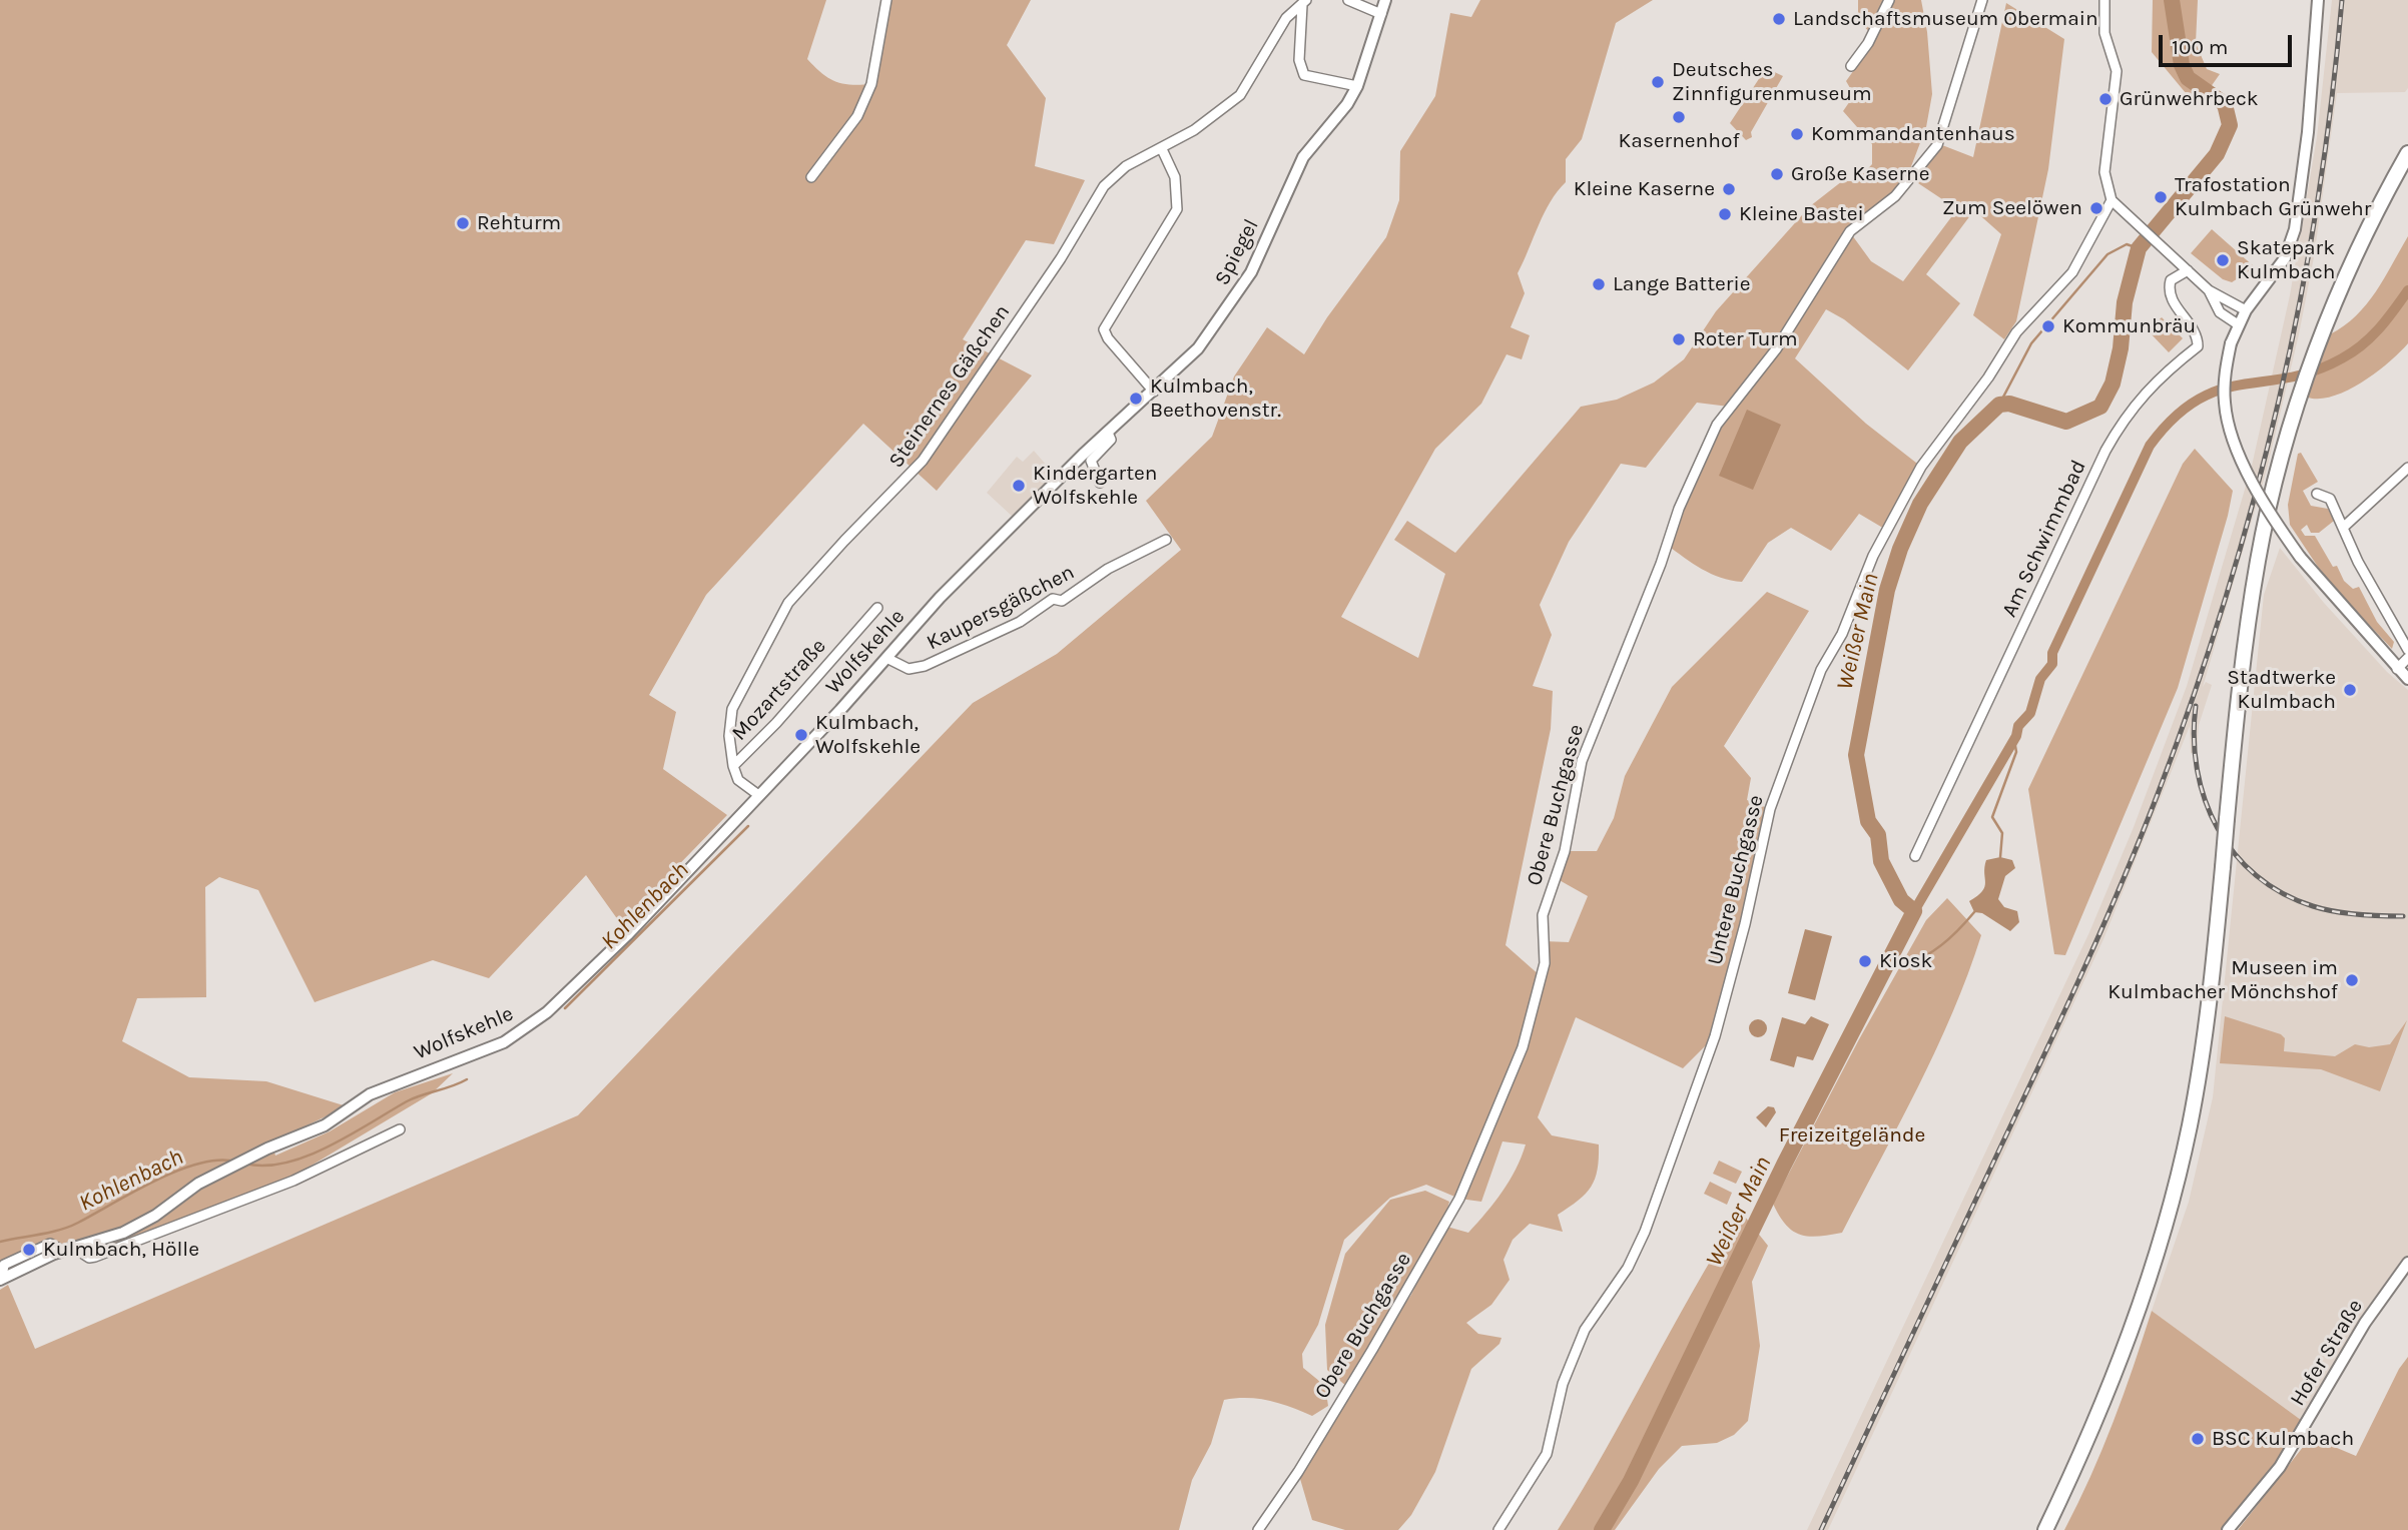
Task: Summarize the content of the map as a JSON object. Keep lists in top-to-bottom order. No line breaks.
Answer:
{"streets":{"street":["Spiegel","Steinernes Gäßchen","Am Schwimmbad","Kaupersgäßchen","Wolfskehle","Mozartstraße","Obere Buchgasse","Untere Buchgasse","Hofer Straße"]},"crossings":[["Spiegel","Wolfskehle"],["Steinernes Gäßchen","Mozartstraße"],["Kaupersgäßchen","Wolfskehle"],["Wolfskehle","Mozartstraße"]],"water":["Weißer Main","Kohlenbach"],"parks":["Freizeitgelände"],"places":["Landschaftsmuseum Obermain","Deutsches Zinnfigurenmuseum","Grünwehrbeck","Kasernenhof","Kommandantenhaus","Große Kaserne","Kleine Kaserne","Trafostation Kulmbach Grünwehr","Zum Seelöwen","Kleine Bastei","Rehturm","Skatepark Kulmbach","Lange Batterie","Kommunbräu","Roter Turm","Kulmbach, Beethovenstr.","Kindergarten Wolfskehle","Stadtwerke Kulmbach","Kulmbach, Wolfskehle","Kiosk","Museen im Kulmbacher Mönchshof","Kulmbach, Hölle","BSC Kulmbach"],"scale_bar":"100 m"}
